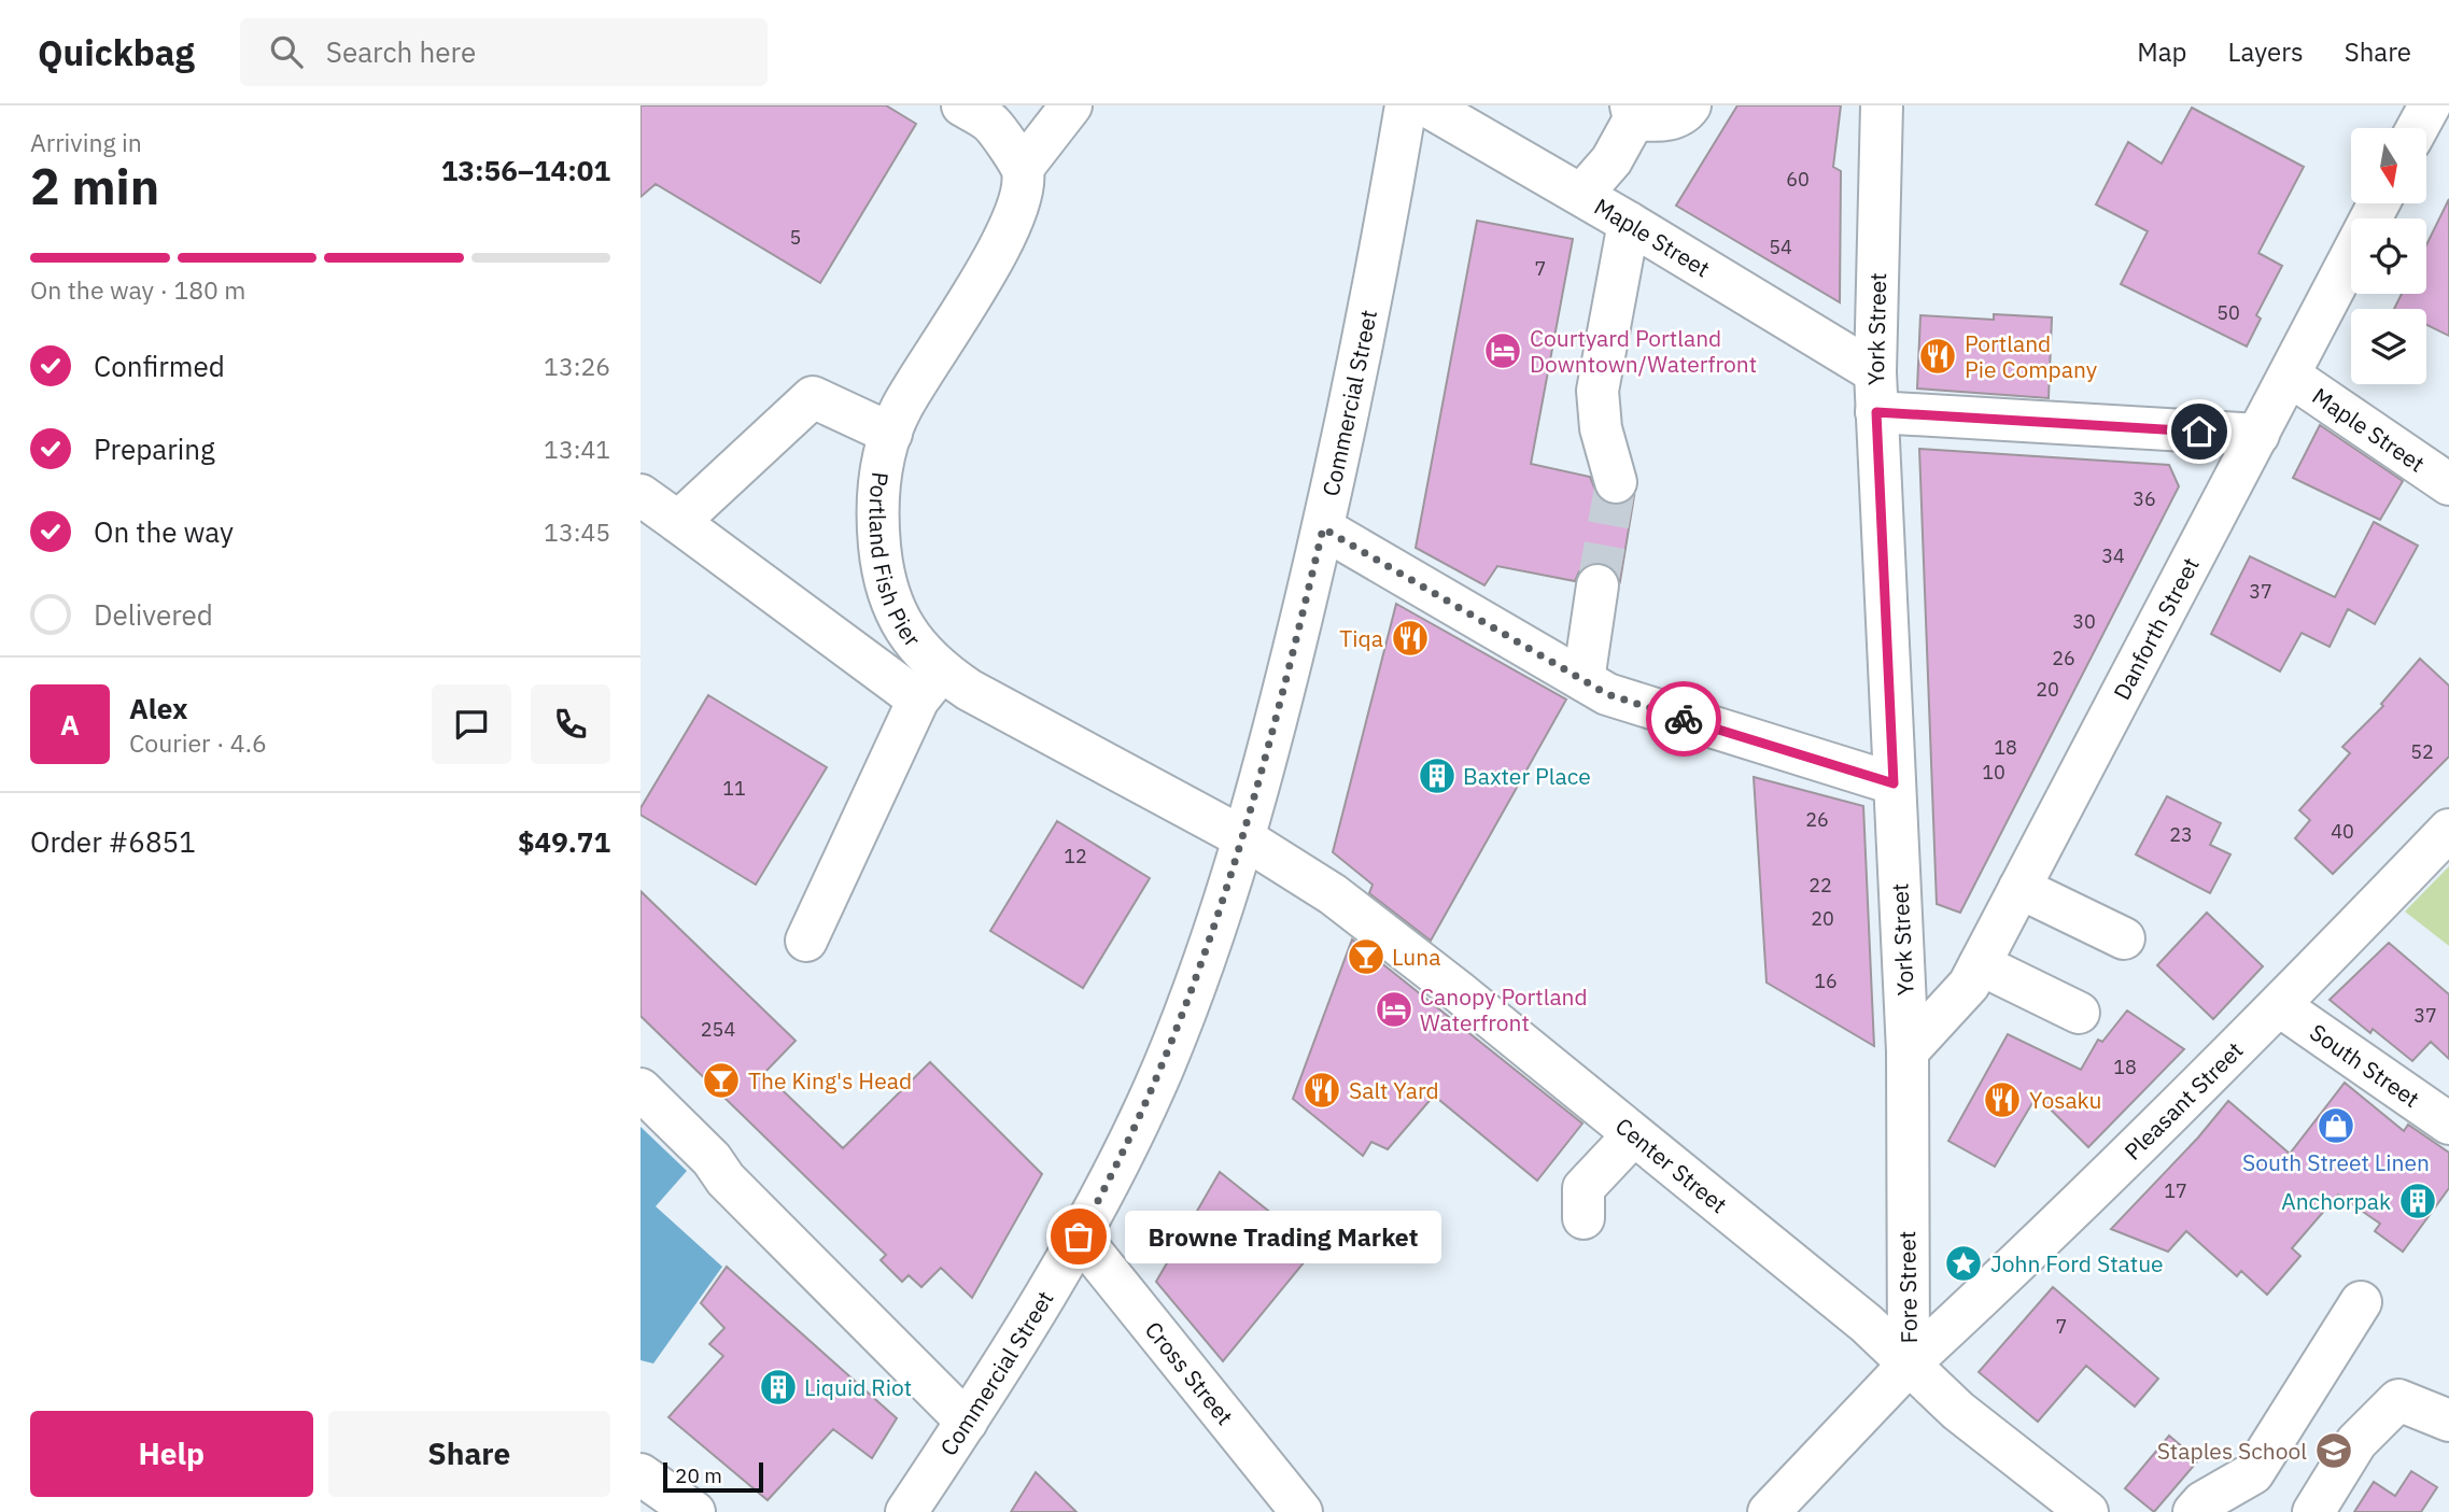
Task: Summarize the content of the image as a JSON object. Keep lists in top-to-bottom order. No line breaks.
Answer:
{"streets":{"street":["Maple Street","York Street","Commercial Street","Portland Fish Pier","Danforth Street","South Street","Pleasant Street","Center Street","Fore Street","Cross Street"]},"crossings":[["Maple Street","York Street"],["Maple Street","Danforth Street"],["York Street","Danforth Street"],["York Street","Fore Street"],["Commercial Street","Portland Fish Pier"],["Commercial Street","Center Street"],["Commercial Street","Cross Street"],["Portland Fish Pier","Center Street"],["Danforth Street","Fore Street"],["South Street","Pleasant Street"],["Pleasant Street","Center Street"],["Pleasant Street","Fore Street"],["Center Street","Fore Street"]],"places":{"hotel":["Courtyard Portland Downtown/Waterfront","Canopy Portland Waterfront"],"restaurant":["Portland Pie Company","Tiqa","Salt Yard","Yosaku"],"building":["Baxter Place","Anchorpak","Liquid Riot"],"bar":["Luna","The King's Head"],"shop":["South Street Linen"],"other":["Browne Trading Market"],"place":["John Ford Statue"],"school or university":["Staples School"]},"house_numbers":["60","5","54","7","50","36","34","37","30","26","20","18","52","10","11","26","40","23","12","22","20","16","37","254","18","17","7"],"scale_bar":"20 m","north":"bottom","page":{"header":"Quickbag","search":"Search here","nav":["Map","Layers","Share"],"heading":["2 min","Arriving in","13:56–14:01"],"panel":["Alex","Courier · 4.6","Order #6851","$49.71"],"bar":"On the way · 180 m","list":[["Confirmed","13:26"],["Preparing","13:41"],["On the way","13:45"],"Delivered"],"round":"A","bubble":"Browne Trading Market","buttons":["Help","Share"],"scale":"20 m"}}
